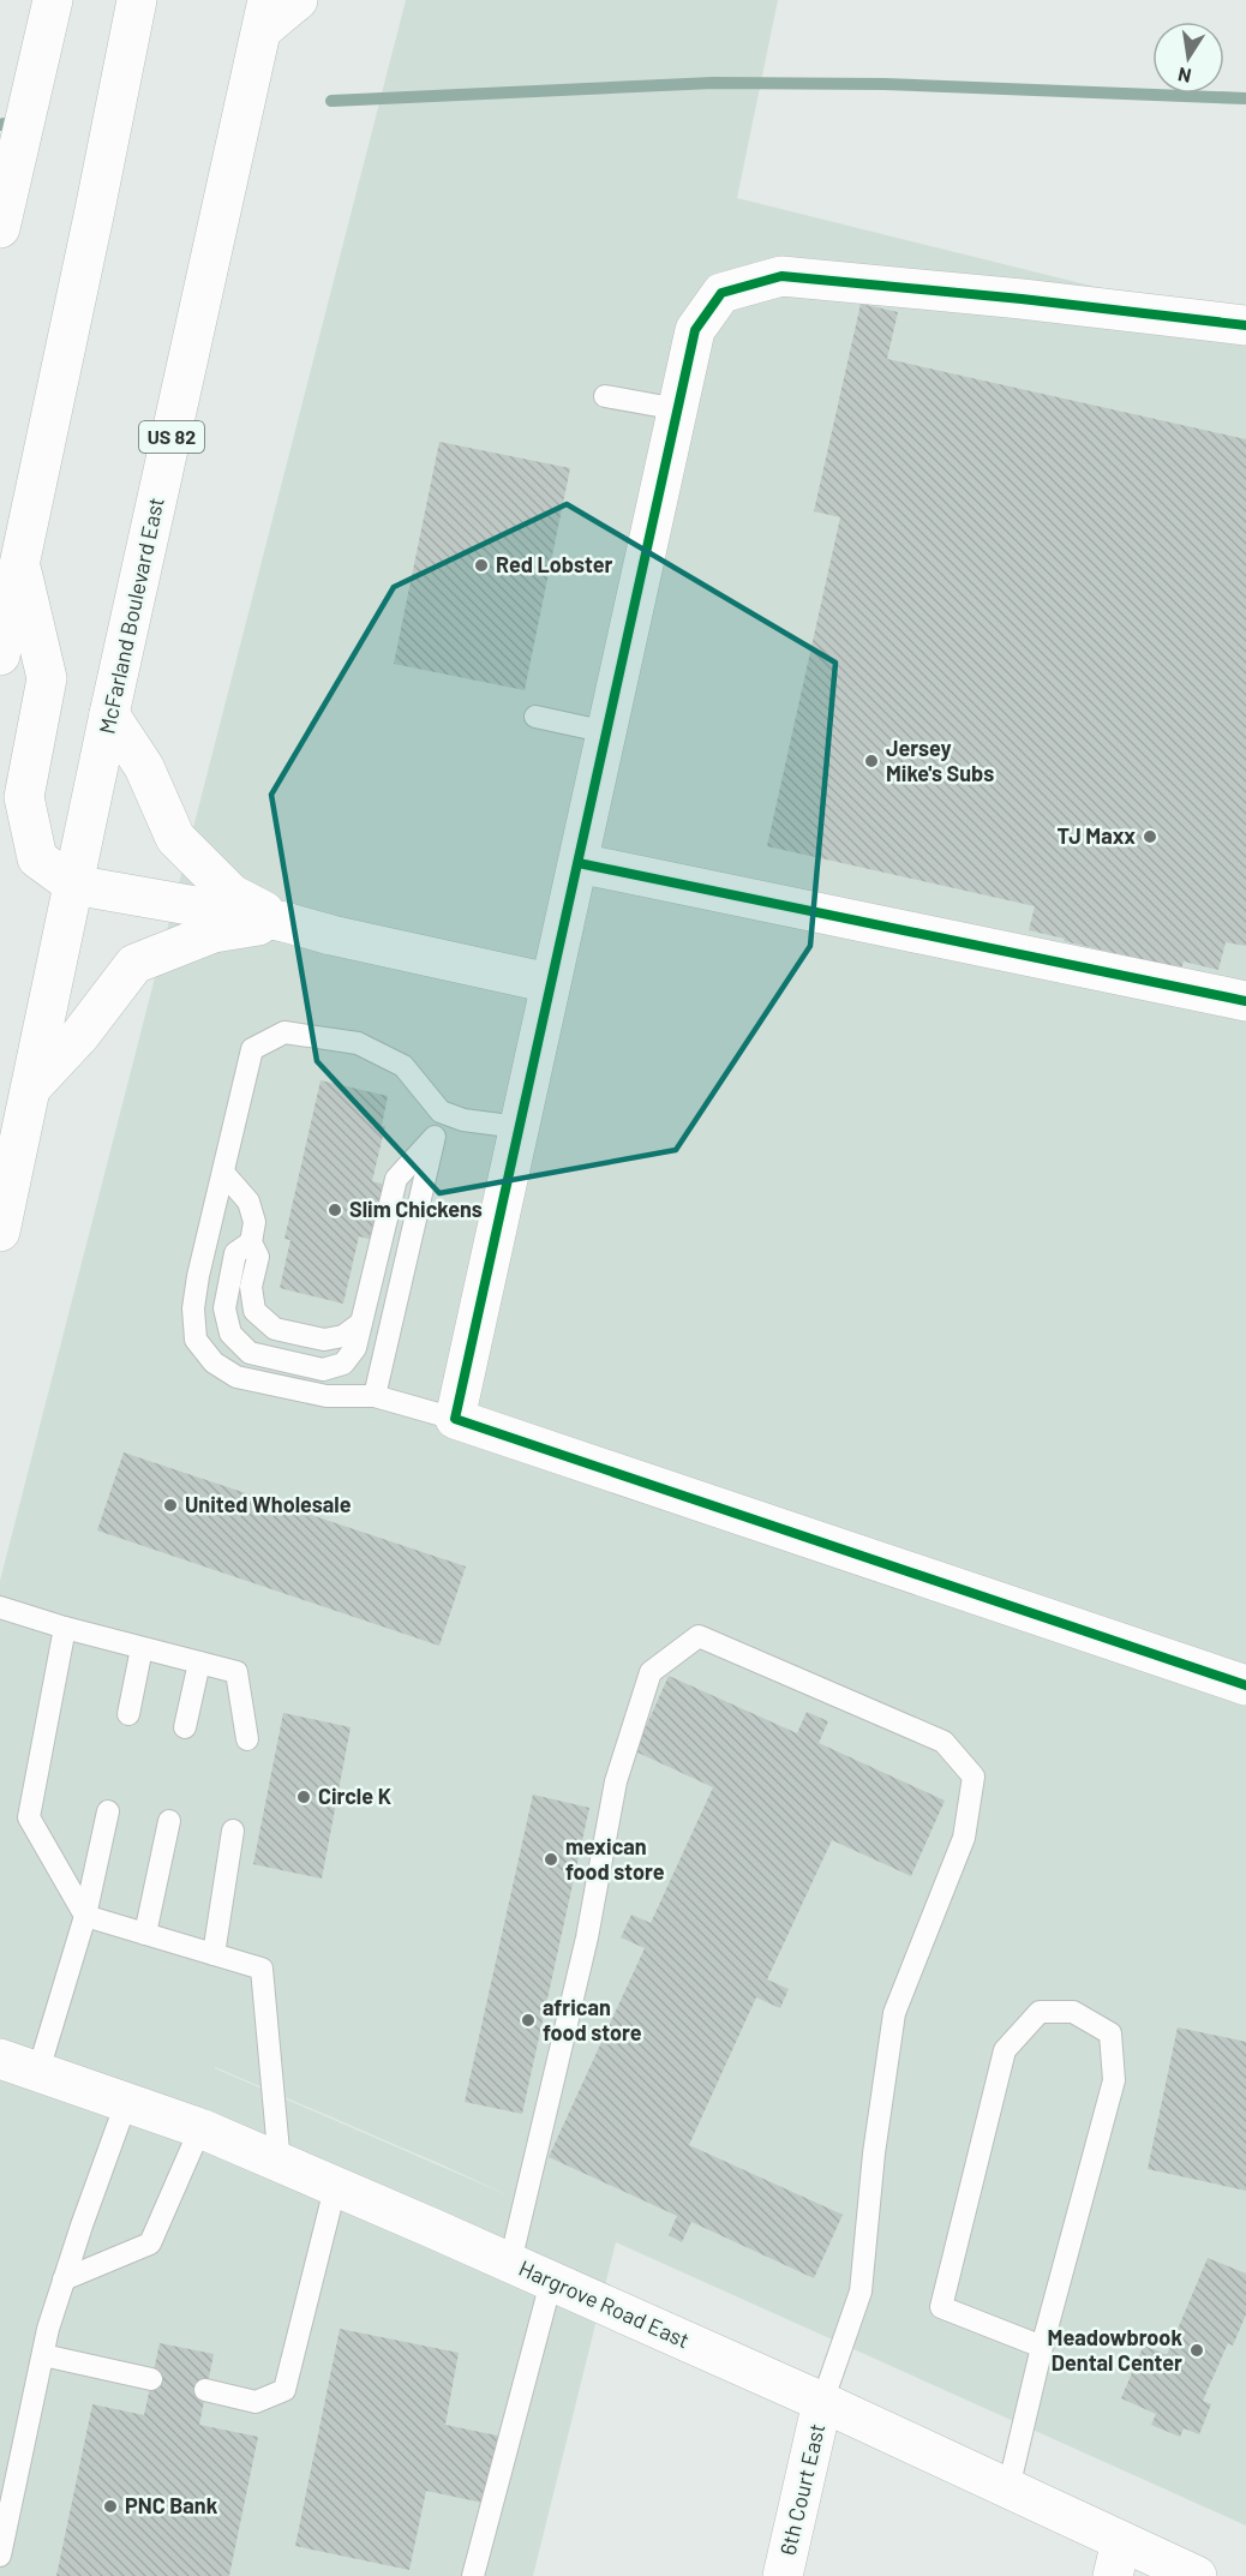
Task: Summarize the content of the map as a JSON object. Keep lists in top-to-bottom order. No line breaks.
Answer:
{"streets":{"main road":["US 82","McFarland Boulevard East","Hargrove Road East","6th Court East"]},"crossings":[["Hargrove Road East","6th Court East"]],"places":["Red Lobster","Jersey Mike's Subs","TJ Maxx","Slim Chickens","United Wholesale","Circle K","mexican food store","african food store","Meadowbrook Dental Center","PNC Bank"],"north":"bottom"}
